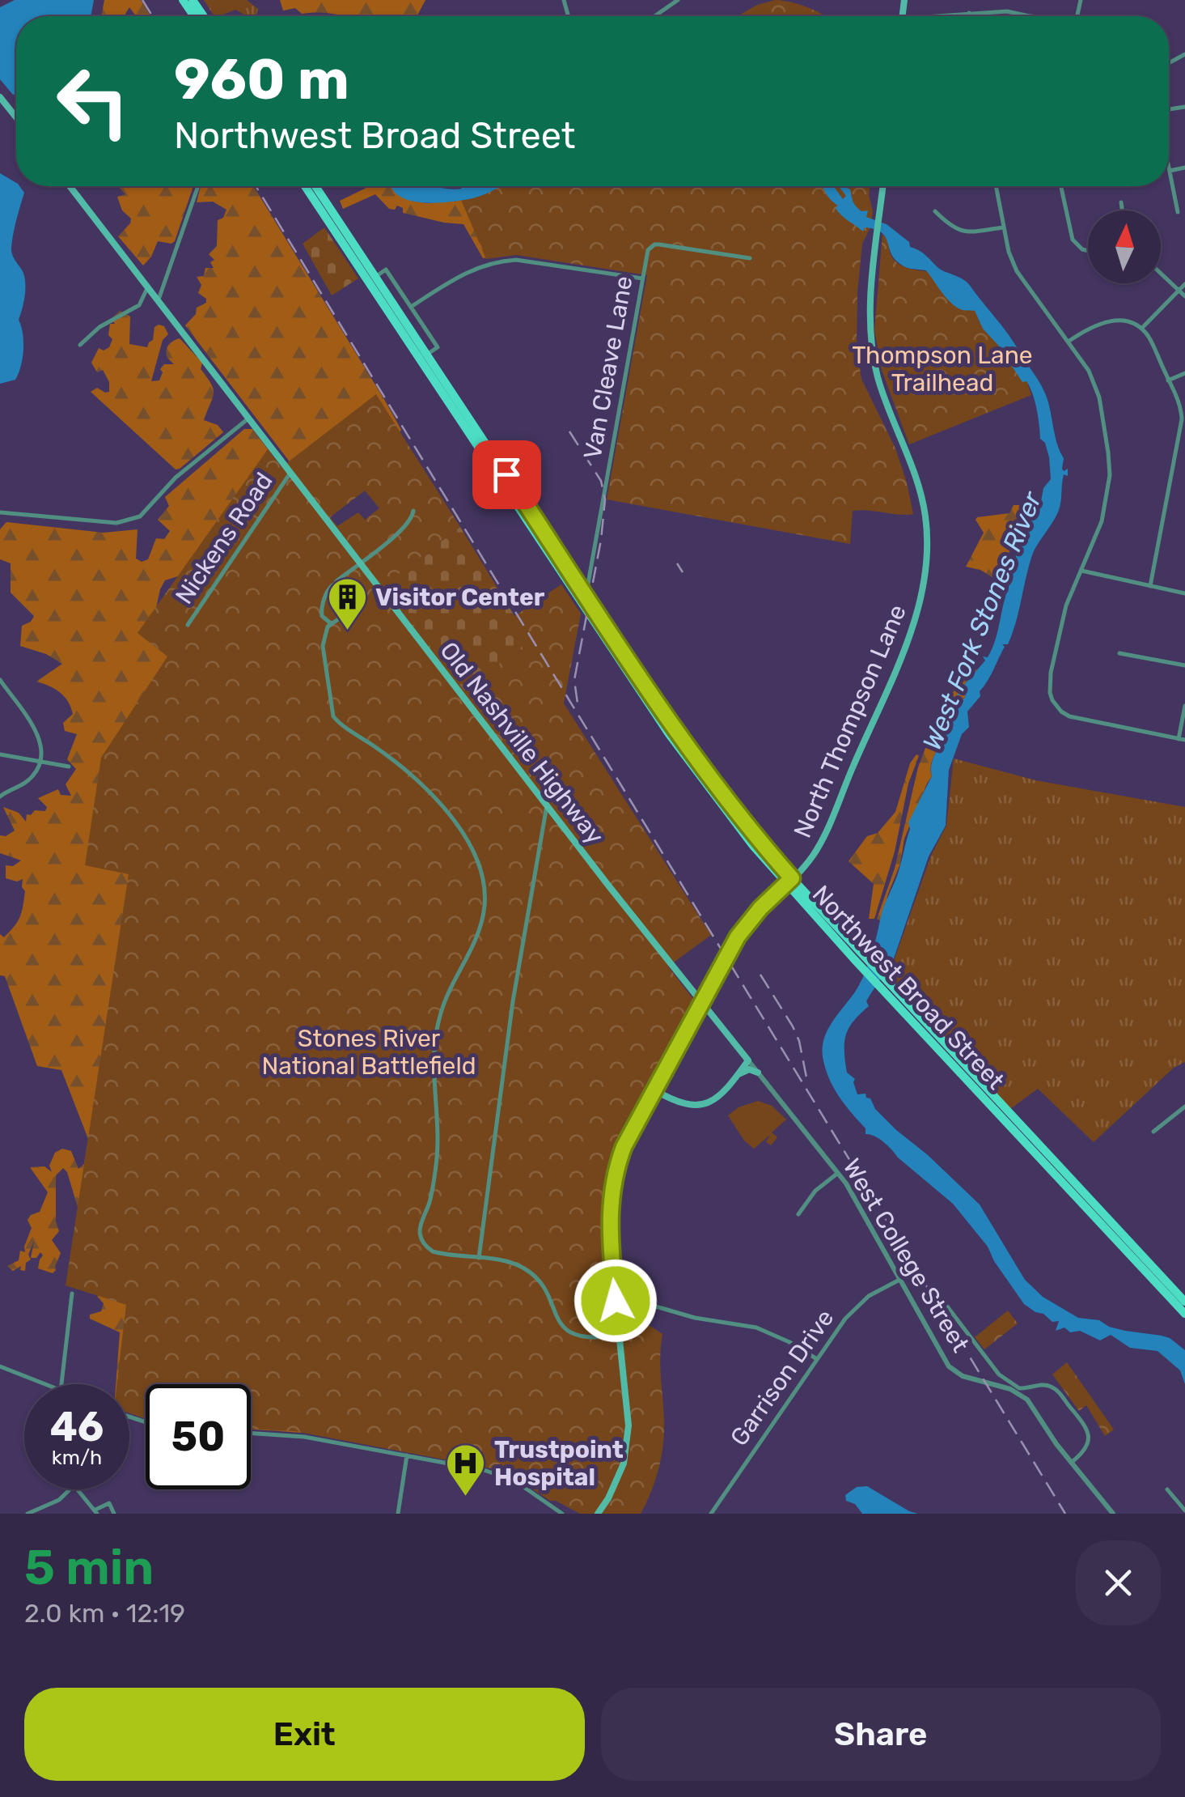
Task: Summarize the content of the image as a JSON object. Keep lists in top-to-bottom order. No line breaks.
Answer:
{"streets":{"main road":["North Thompson Lane","Old Nashville Highway","Northwest Broad Street"],"street":["Van Cleave Lane","Nickens Road","West College Street","Garrison Drive"]},"crossings":[["Van Cleave Lane","Northwest Broad Street"],["Nickens Road","Old Nashville Highway"],["North Thompson Lane","Northwest Broad Street"],["Old Nashville Highway","West College Street"],["West College Street","Garrison Drive"]],"water":["West Fork Stones River"],"parks":["Thompson Lane Trailhead","Stones River National Battlefield"],"places":{"building":["Visitor Center"],"hospital":["Trustpoint Hospital"]},"north":"top","page":{"turn":["960 m","Northwest Broad Street"],"speed":"46 km/h","limit":"50","heading":["5 min","2.0 km · 12:19"],"buttons":["Exit","Share"]}}
